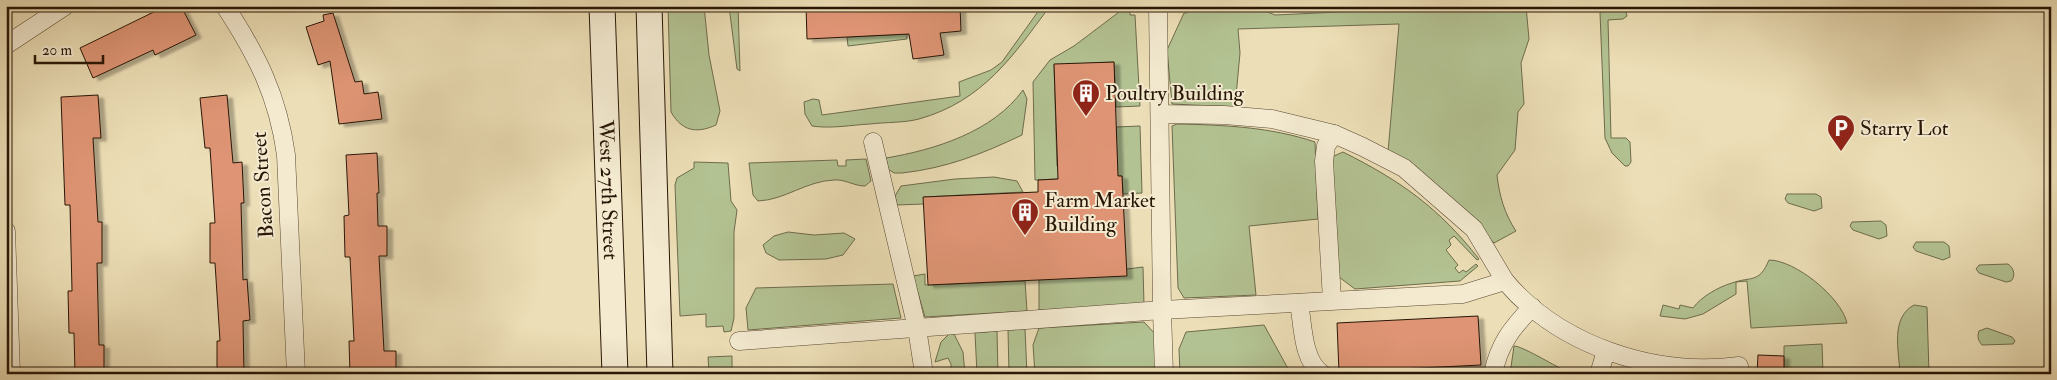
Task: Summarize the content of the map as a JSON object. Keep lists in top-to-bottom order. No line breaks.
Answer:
{"streets":{"street":["Bacon Street","West 27th Street"]},"places":{"building":["Poultry Building","Farm Market Building"],"parking":["Starry Lot"]},"scale_bar":"20 m"}
